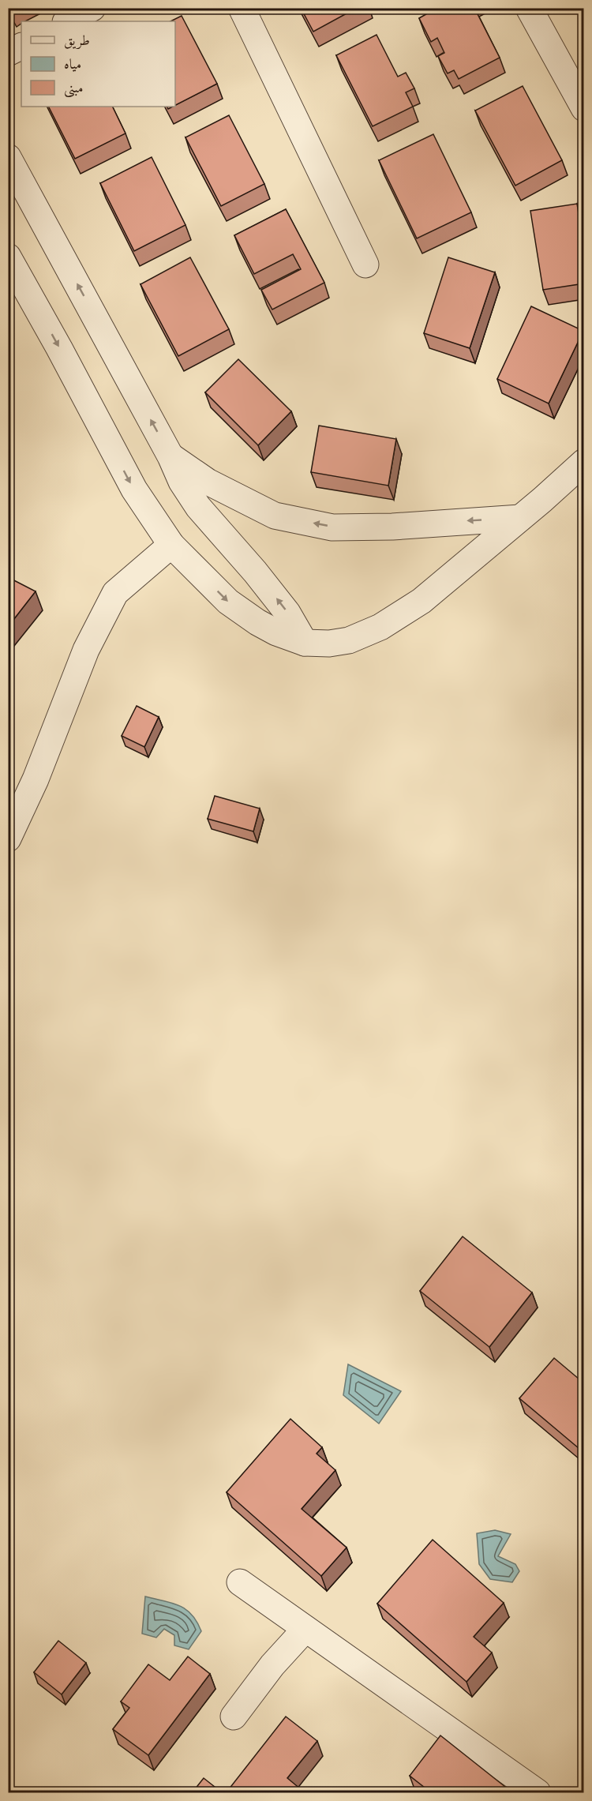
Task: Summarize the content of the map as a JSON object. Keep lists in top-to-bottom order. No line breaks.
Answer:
{"legend":["طريق","مياه","مبنى"]}
